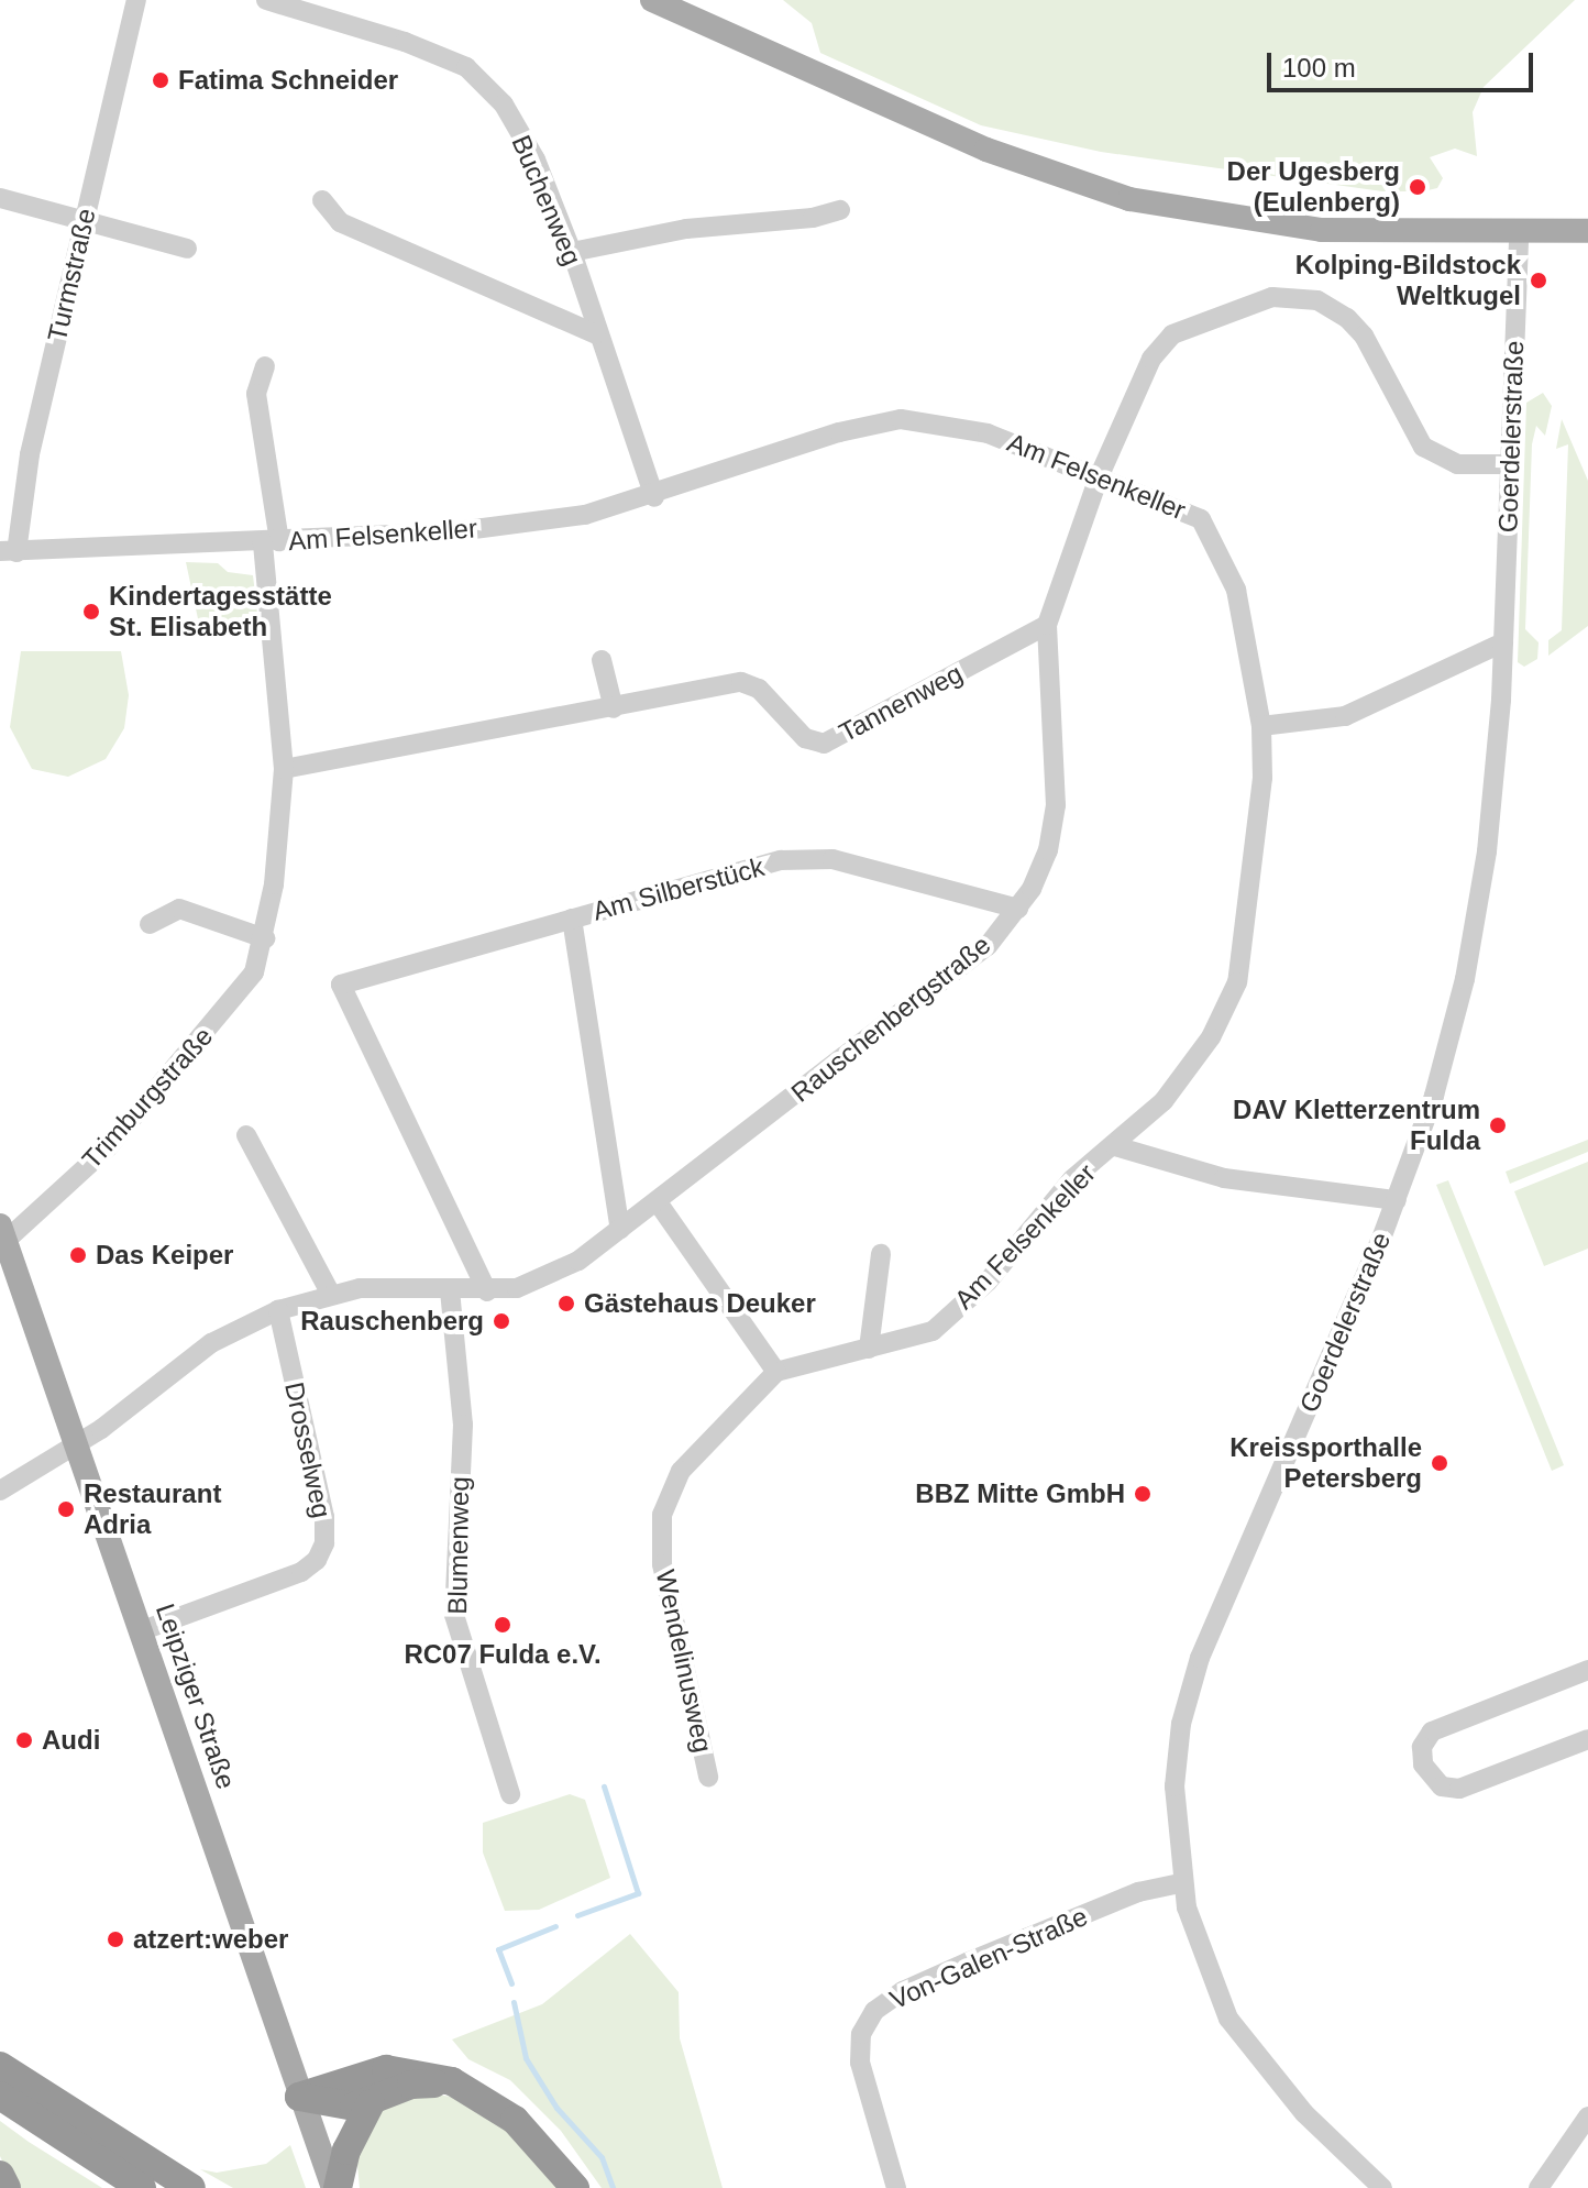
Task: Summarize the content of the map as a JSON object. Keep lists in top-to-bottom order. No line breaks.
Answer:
{"streets":{"main road":["Leipziger Straße"],"street":["Buchenweg","Turmstraße","Goerdelerstraße","Am Felsenkeller","Tannenweg","Am Silberstück","Rauschenbergstraße","Trimburgstraße","Drosselweg","Blumenweg","Wendelinusweg","Von-Galen-Straße"]},"crossings":[["Buchenweg","Am Felsenkeller"],["Turmstraße","Am Felsenkeller"],["Goerdelerstraße","Rauschenbergstraße"],["Goerdelerstraße","Von-Galen-Straße"],["Am Felsenkeller","Rauschenbergstraße"],["Am Felsenkeller","Trimburgstraße"],["Am Felsenkeller","Wendelinusweg"],["Tannenweg","Rauschenbergstraße"],["Tannenweg","Trimburgstraße"],["Am Silberstück","Rauschenbergstraße"],["Rauschenbergstraße","Drosselweg"],["Rauschenbergstraße","Blumenweg"],["Rauschenbergstraße","Leipziger Straße"],["Trimburgstraße","Leipziger Straße"],["Drosselweg","Leipziger Straße"]],"places":["Fatima Schneider","Der Ugesberg (Eulenberg)","Kolping-Bildstock Weltkugel","Kindertagesstätte St. Elisabeth","DAV Kletterzentrum Fulda","Das Keiper","Gästehaus Deuker","Rauschenberg","Kreissporthalle Petersberg","BBZ Mitte GmbH","Restaurant Adria","RC07 Fulda e.V.","Audi","atzert:weber"],"scale_bar":"100 m"}
